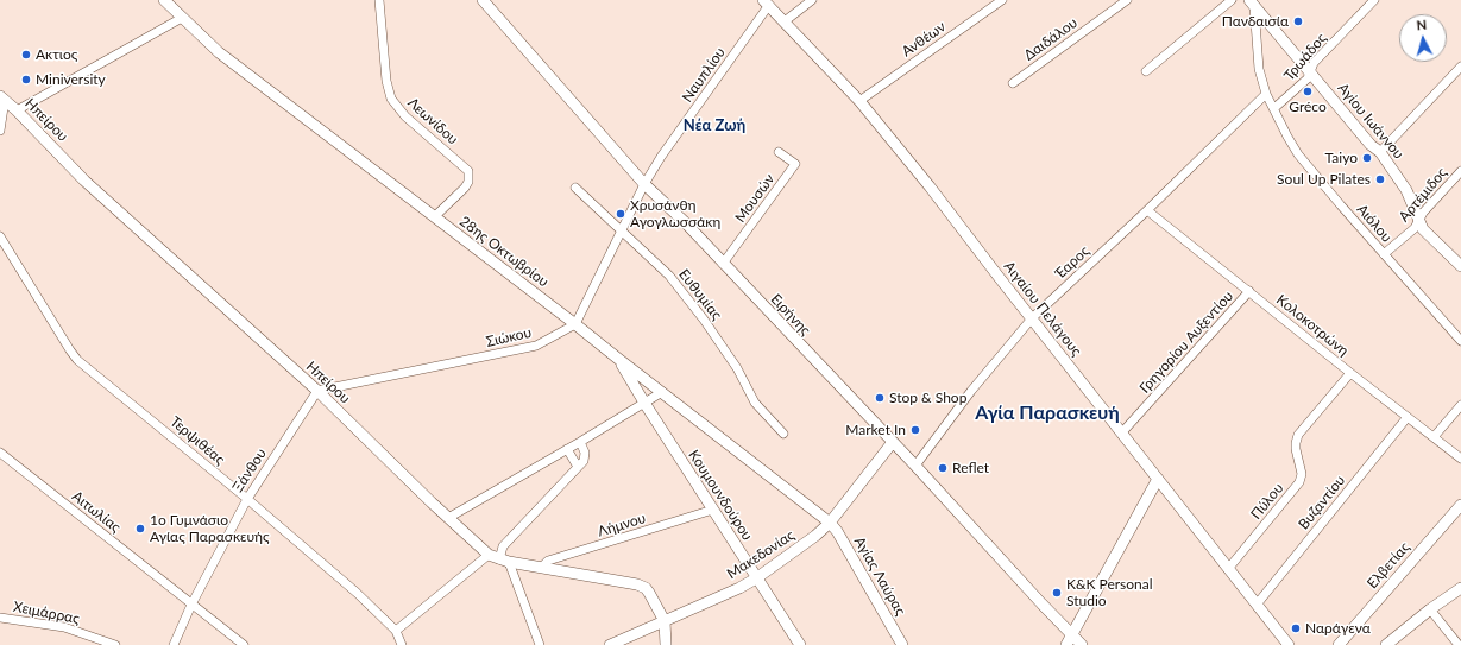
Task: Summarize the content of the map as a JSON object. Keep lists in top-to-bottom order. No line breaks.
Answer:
{"streets":{"street":["Ανθέων","Δαιδάλου","Τρωάδος","Ναυπλίου","Ηπείρου","Λεωνίδου","Αγίου Ιωάννου","Αρτέμιδος","Μουσών","Αιόλου","28ης Οκτωβρίου","Έαρος","Ευθυμίας","Αιγαίου Πελάγους","Ειρήνης","Κολοκοτρώνη","Σιώκου","Γρηγορίου Αυξεντίου","Τερψιθέας","Ξάνθου","Κουμουνδούρου","Πύλου","Βυζαντίου","Αιτωλίας","Λήμνου","Μακεδονίας","Ελβετίας","Αγίας Λαύρας","Χειμάρρας"]},"crossings":[["Ανθέων","Αιγαίου Πελάγους"],["Τρωάδος","Αγίου Ιωάννου"],["Τρωάδος","Αιόλου"],["Ναυπλίου","Αιγαίου Πελάγους"],["Ναυπλίου","Ειρήνης"],["Ηπείρου","Σιώκου"],["Ηπείρου","Ξάνθου"],["Ηπείρου","Λήμνου"],["Ηπείρου","Μακεδονίας"],["Λεωνίδου","28ης Οκτωβρίου"],["Αγίου Ιωάννου","Αρτέμιδος"],["Αγίου Ιωάννου","Αιόλου"],["Αρτέμιδος","Αιόλου"],["Μουσών","Ειρήνης"],["Αιόλου","Έαρος"],["28ης Οκτωβρίου","Σιώκου"],["28ης Οκτωβρίου","Κουμουνδούρου"],["28ης Οκτωβρίου","Μακεδονίας"],["28ης Οκτωβρίου","Αγίας Λαύρας"],["Έαρος","Αιγαίου Πελάγους"],["Έαρος","Ειρήνης"],["Έαρος","Κολοκοτρώνη"],["Αιγαίου Πελάγους","Γρηγορίου Αυξεντίου"],["Αιγαίου Πελάγους","Πύλου"],["Αιγαίου Πελάγους","Βυζαντίου"],["Ειρήνης","Μακεδονίας"],["Κολοκοτρώνη","Γρηγορίου Αυξεντίου"],["Κολοκοτρώνη","Πύλου"],["Κολοκοτρώνη","Βυζαντίου"],["Σιώκου","Ξάνθου"],["Τερψιθέας","Ξάνθου"],["Ξάνθου","Αιτωλίας"],["Κουμουνδούρου","Λήμνου"],["Κουμουνδούρου","Μακεδονίας"],["Μακεδονίας","Αγίας Λαύρας"]],"districts":["Νέα Ζωή","Αγία Παρασκευή"],"places":["Πανδαισία","Ακτιος","Miniversity","Gréco","Taiyo","Soul Up Pilates","Χρυσάνθη Αγογλωσσάκη","Stop & Shop","Market In","Reflet","1ο Γυμνάσιο Αγίας Παρασκευής","K&K Personal Studio","Ναράγενα"],"north":"top"}
